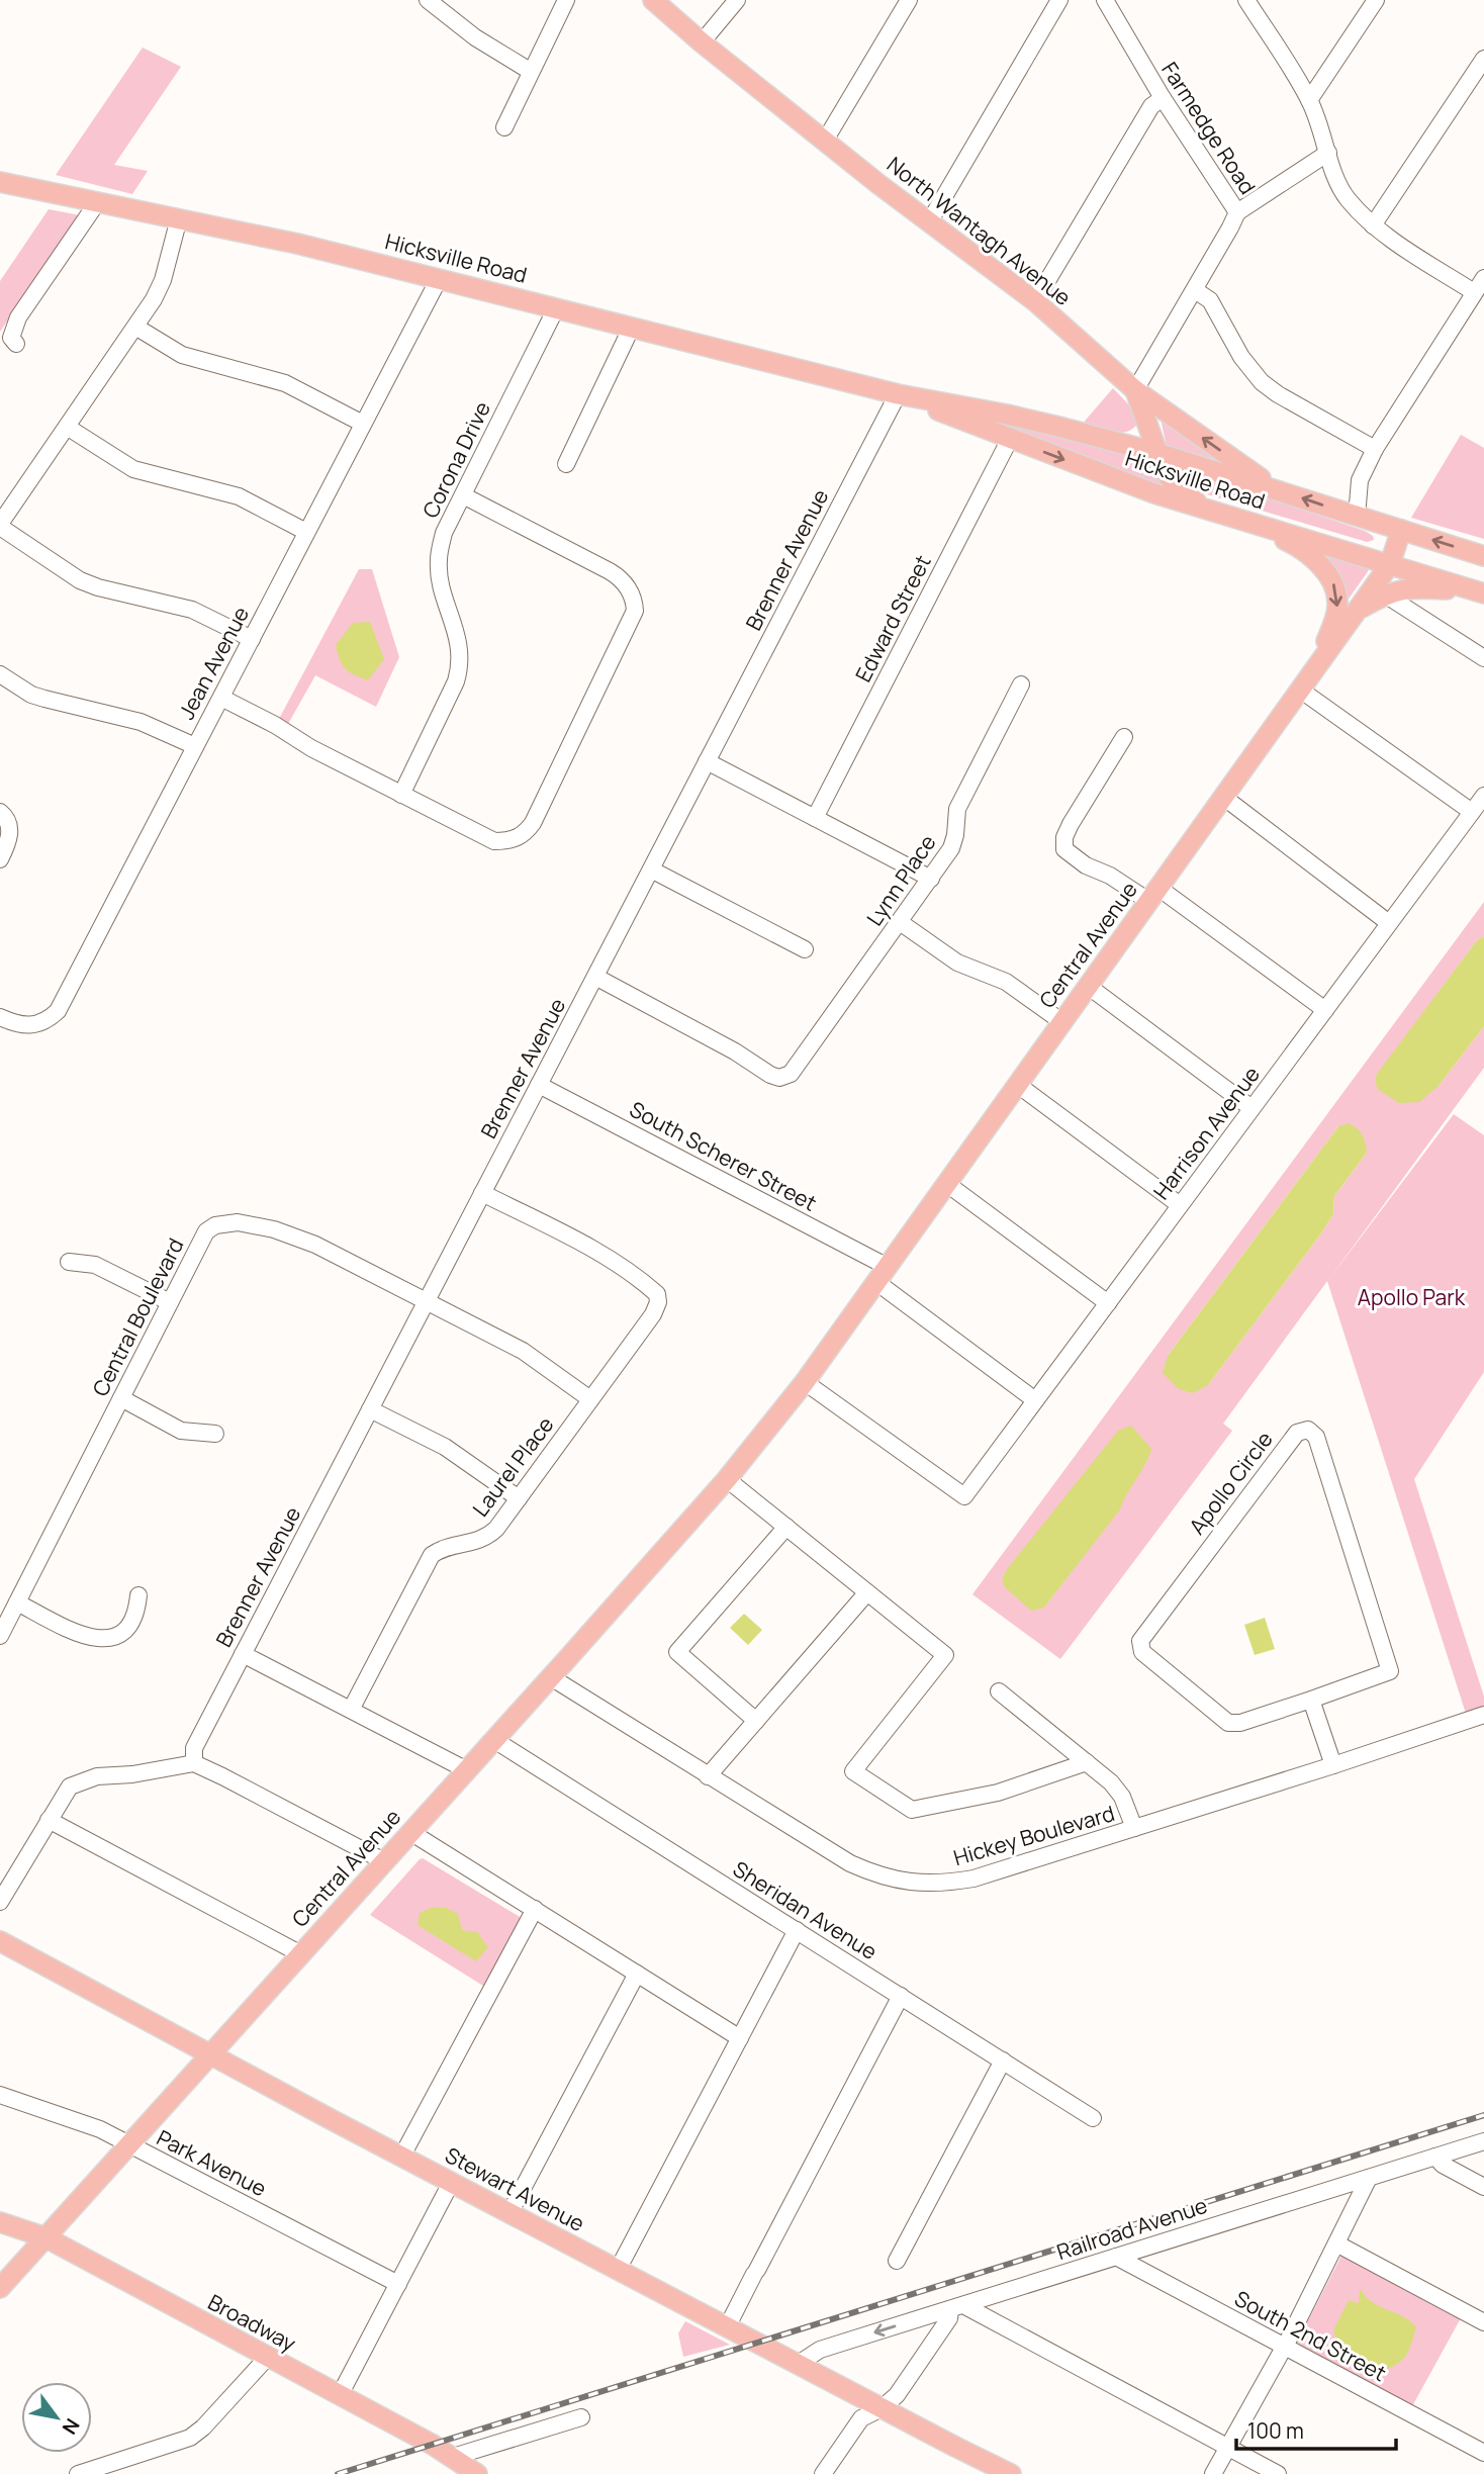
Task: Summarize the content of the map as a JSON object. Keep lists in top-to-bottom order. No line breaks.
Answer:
{"streets":{"main road":["North Wantagh Avenue","Hicksville Road","Central Avenue","Stewart Avenue","Broadway"],"street":["Farmedge Road","Corona Drive","Brenner Avenue","Edward Street","Jean Avenue","Lynn Place","Harrison Avenue","South Scherer Street","Central Boulevard","Laurel Place","Apollo Circle","Hickey Boulevard","Sheridan Avenue","Park Avenue","Railroad Avenue","South 2nd Street"]},"crossings":[["Farmedge Road","North Wantagh Avenue"],["North Wantagh Avenue","Hicksville Road"],["Hicksville Road","Corona Drive"],["Hicksville Road","Brenner Avenue"],["Hicksville Road","Edward Street"],["Hicksville Road","Jean Avenue"],["Hicksville Road","Central Avenue"],["Brenner Avenue","Lynn Place"],["Brenner Avenue","South Scherer Street"],["Brenner Avenue","Central Boulevard"],["Brenner Avenue","Laurel Place"],["Central Avenue","Harrison Avenue"],["Central Avenue","South Scherer Street"],["Central Avenue","Hickey Boulevard"],["Central Avenue","Sheridan Avenue"],["Central Avenue","Park Avenue"],["Central Avenue","Stewart Avenue"],["Central Avenue","Broadway"],["Harrison Avenue","South Scherer Street"],["Central Boulevard","Laurel Place"],["Stewart Avenue","Railroad Avenue"],["Railroad Avenue","South 2nd Street"]],"parks":["Apollo Park"],"scale_bar":"100 m","north":"bottom right"}
